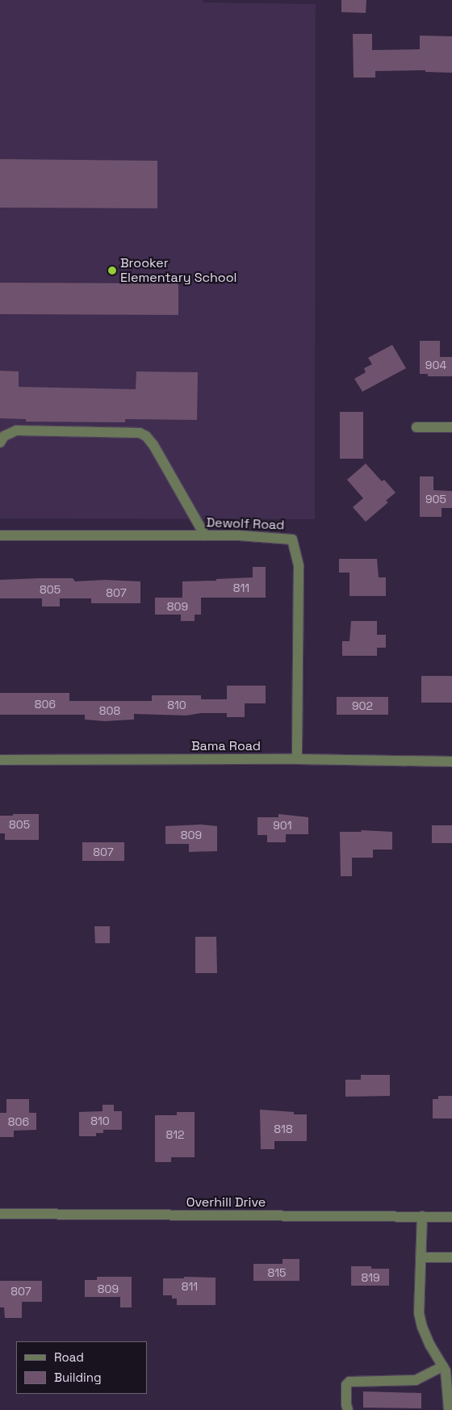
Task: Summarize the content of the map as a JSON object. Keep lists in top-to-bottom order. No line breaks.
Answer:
{"streets":{"street":["Dewolf Road","Bama Road","Overhill Drive"]},"crossings":[["Dewolf Road","Bama Road"]],"places":["Brooker Elementary School"],"house_numbers":["904","905","811","805","807","809","806","810","902","808","805","901","809","807","810","806","818","812","815","819","811","809","807"],"legend":["Road","Building"]}
